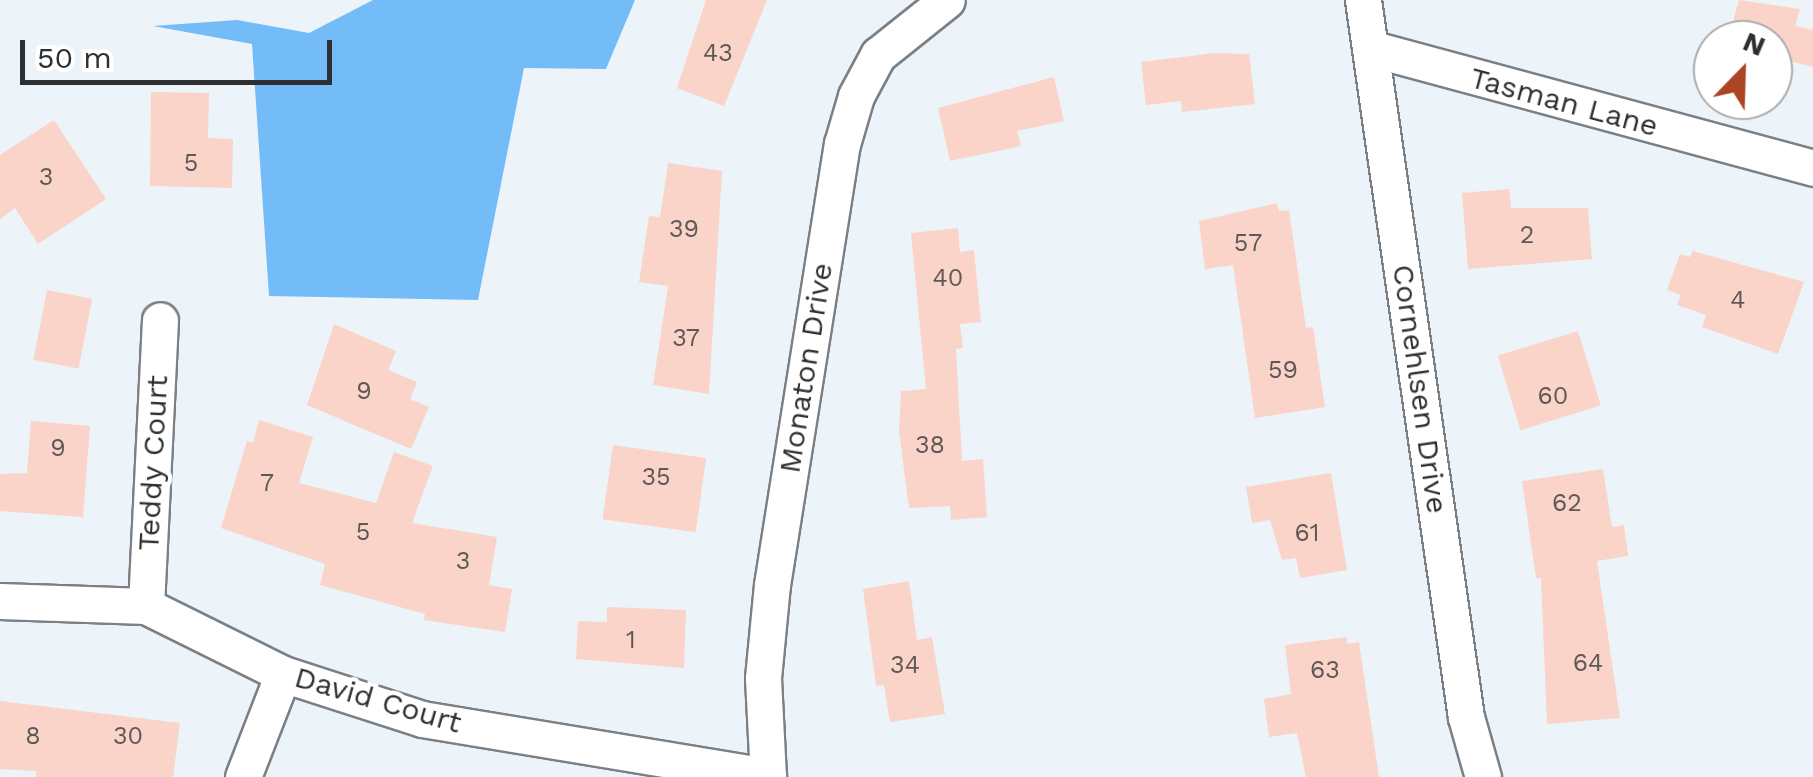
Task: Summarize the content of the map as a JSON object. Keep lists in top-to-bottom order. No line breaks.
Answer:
{"streets":{"street":["Tasman Lane","Monaton Drive","Cornehlsen Drive","Teddy Court","David Court"]},"crossings":[["Tasman Lane","Cornehlsen Drive"],["Monaton Drive","David Court"],["Teddy Court","David Court"]],"house_numbers":["43","5","3","39","2","57","40","4","37","59","9","60","38","9","35","7","62","5","61","3","1","64","34","63","8","30"],"scale_bar":"50 m","north":"top right"}
